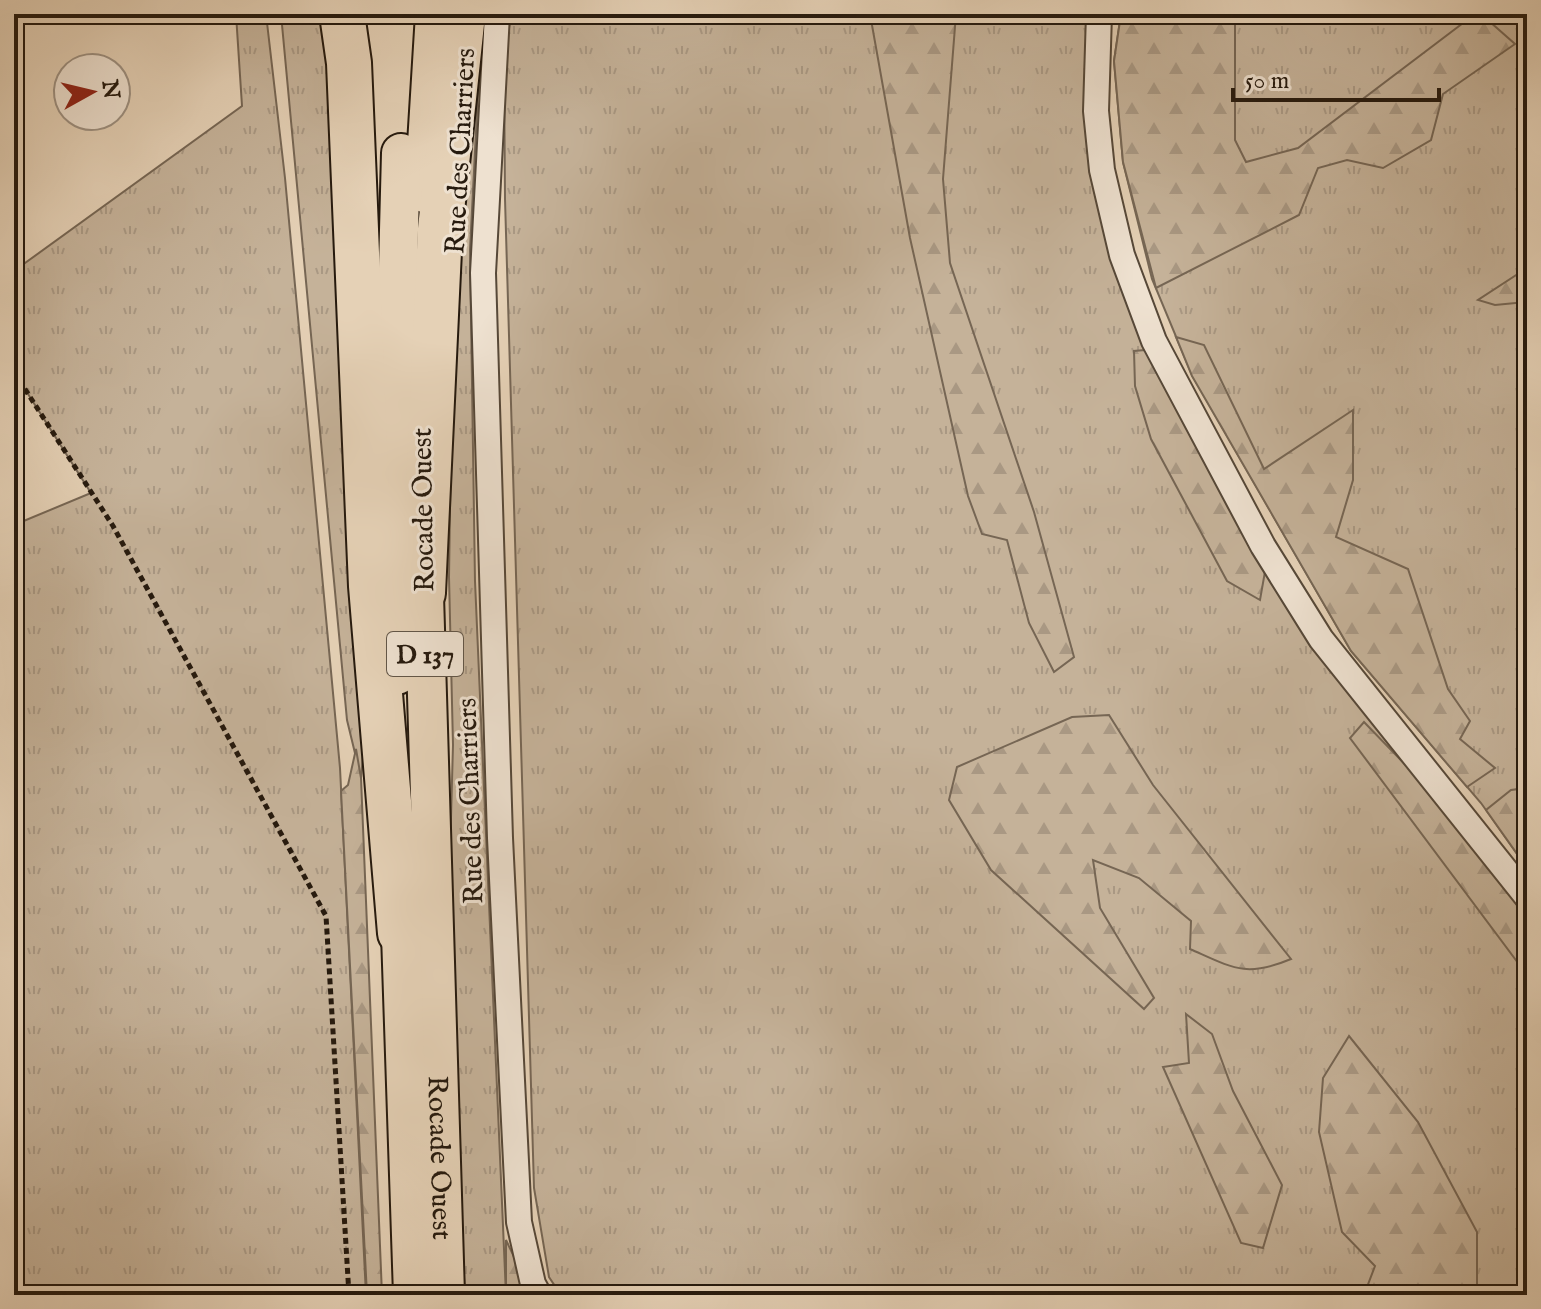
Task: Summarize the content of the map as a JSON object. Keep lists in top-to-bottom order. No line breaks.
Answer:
{"streets":{"main road":["Rocade Ouest","D 137"],"street":["Rue des Charriers"]},"scale_bar":"50 m","north":"right"}
